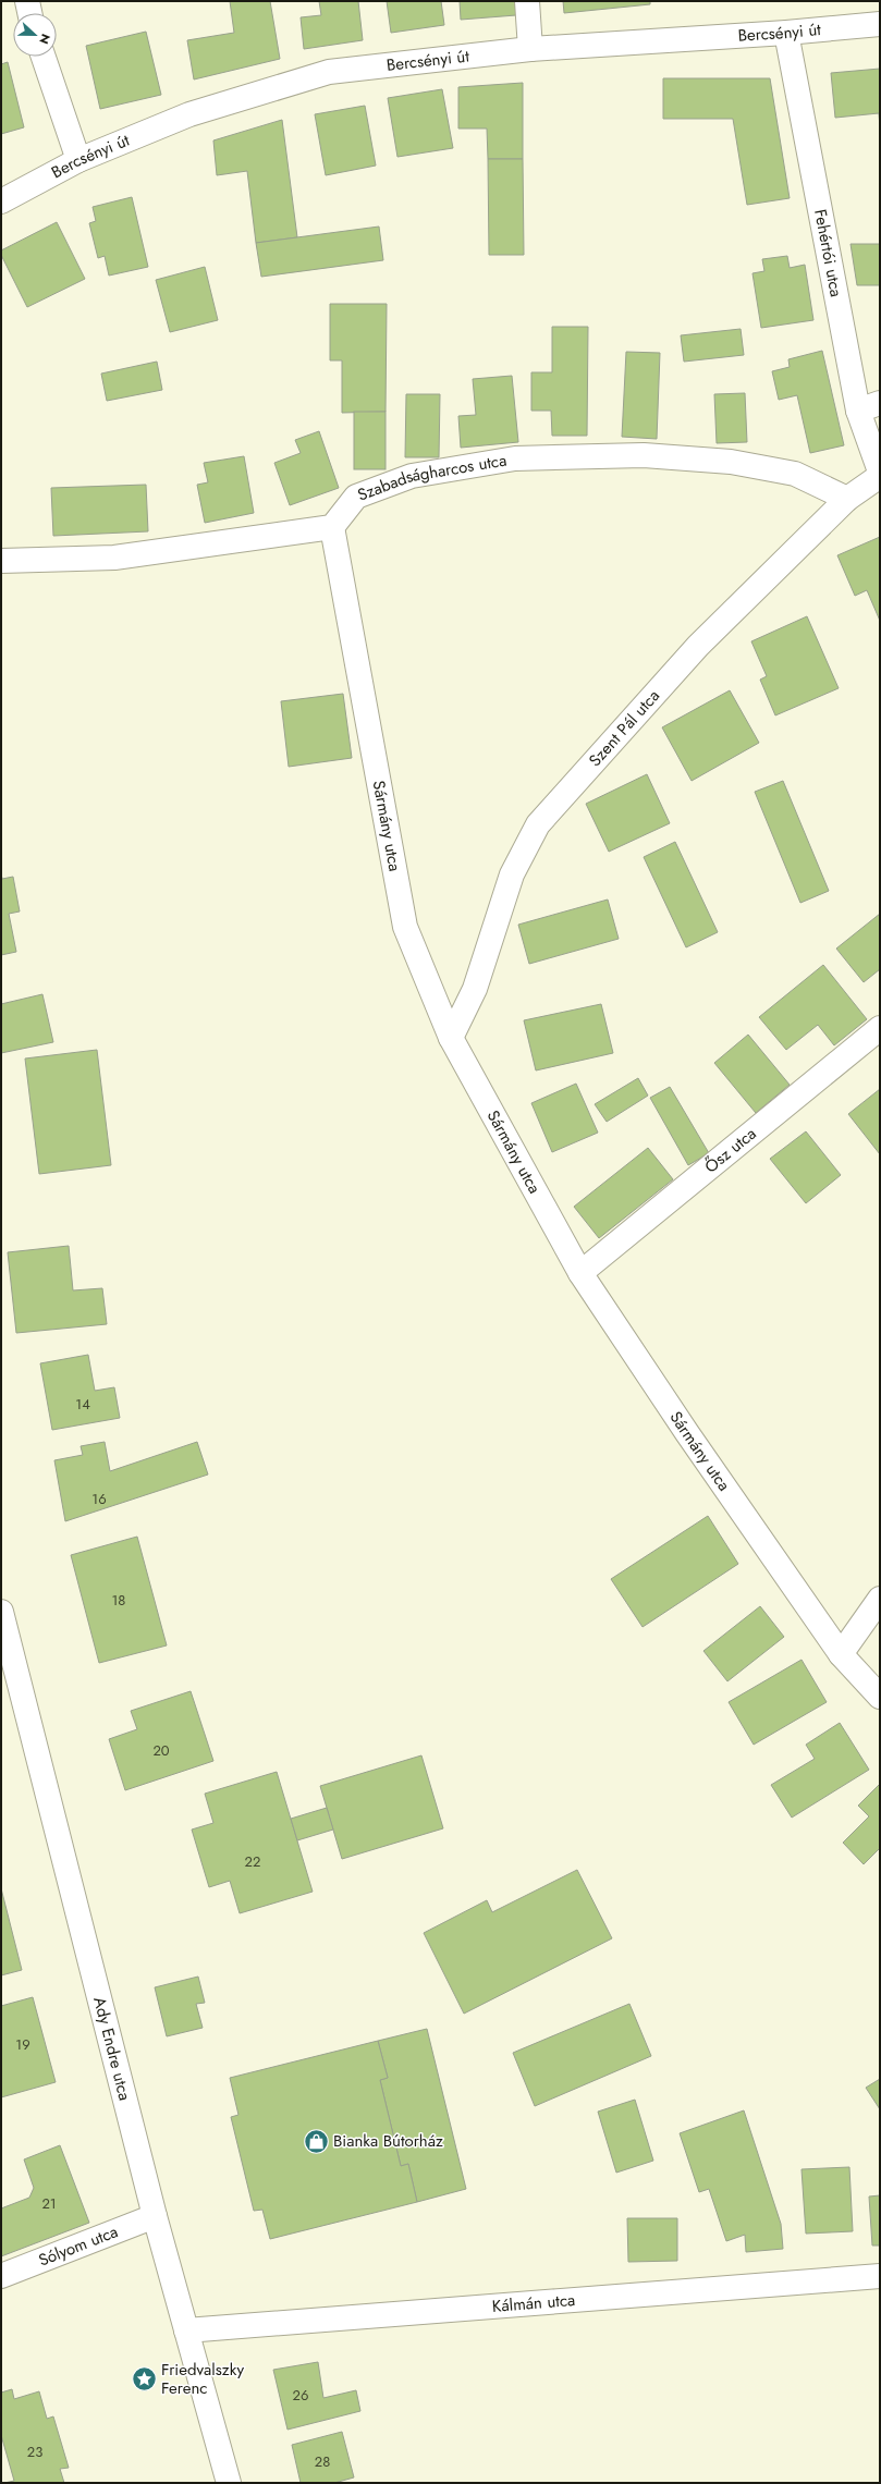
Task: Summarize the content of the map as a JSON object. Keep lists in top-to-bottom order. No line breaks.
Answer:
{"streets":{"street":["Bercsényi út","Fehértói utca","Szabadságharcos utca","Szent Pál utca","Sármány utca","Ősz utca","Ady Endre utca","Sólyom utca","Kálmán utca"]},"crossings":[["Bercsényi út","Fehértói utca"],["Szabadságharcos utca","Szent Pál utca"],["Szabadságharcos utca","Sármány utca"],["Szent Pál utca","Sármány utca"],["Sármány utca","Ősz utca"],["Ady Endre utca","Sólyom utca"],["Ady Endre utca","Kálmán utca"]],"places":{"shop":["Bianka Bútorház"],"place":["Friedvalszky Ferenc"]},"house_numbers":["14","16","18","20","22","19","21","26","23","28"],"north":"right"}
